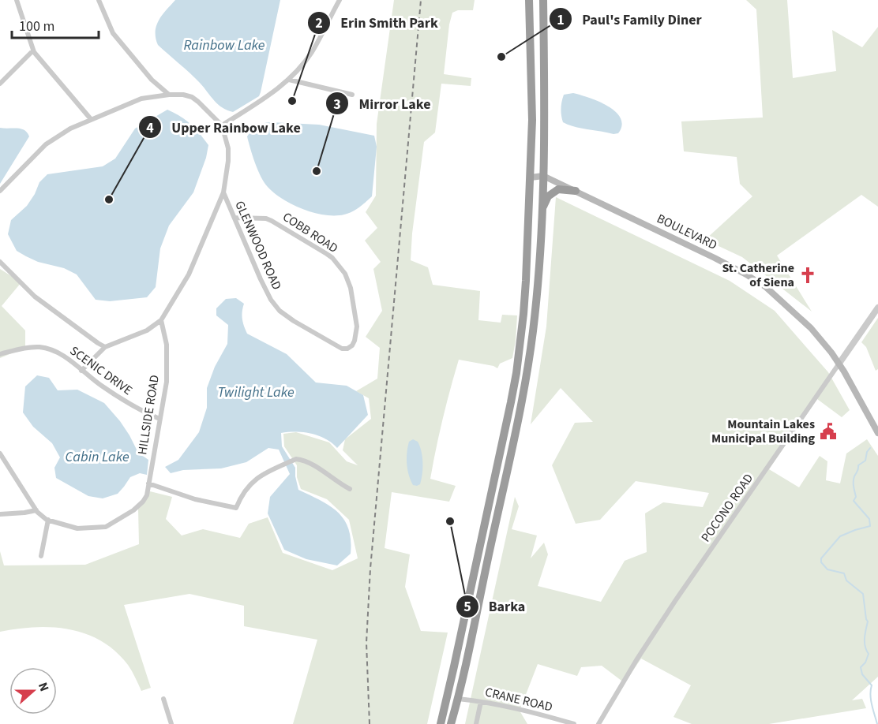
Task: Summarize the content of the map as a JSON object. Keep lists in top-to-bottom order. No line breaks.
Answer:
{"streets":{"main road":["BOULEVARD"],"street":["COBB ROAD","GLENWOOD ROAD","SCENIC DRIVE","HILLSIDE ROAD","POCONO ROAD","CRANE ROAD"]},"crossings":[["BOULEVARD","POCONO ROAD"],["COBB ROAD","GLENWOOD ROAD"],["SCENIC DRIVE","HILLSIDE ROAD"]],"water":["Rainbow Lake","Twilight Lake","Cabin Lake"],"places":{"other":["Paul's Family Diner","Erin Smith Park","Mirror Lake","Upper Rainbow Lake","Barka"],"church":["St. Catherine of Siena"],"public building":["Mountain Lakes Municipal Building"]},"scale_bar":"100 m","north":"right"}
